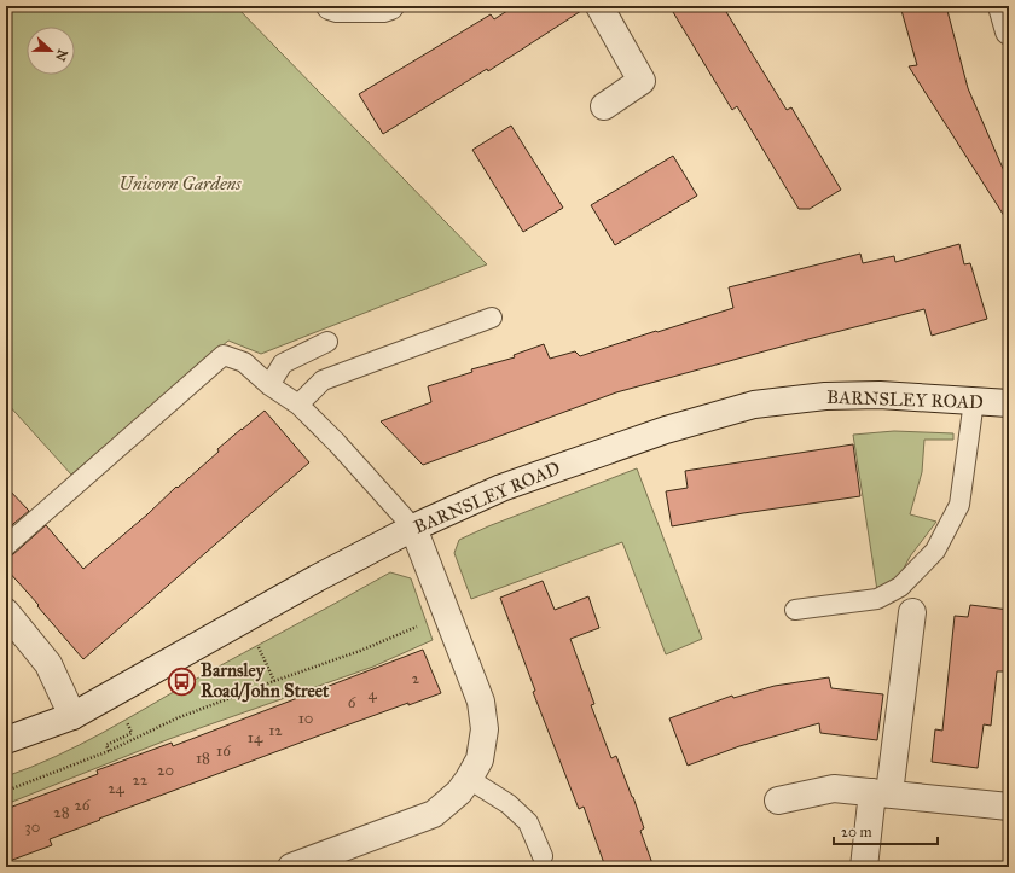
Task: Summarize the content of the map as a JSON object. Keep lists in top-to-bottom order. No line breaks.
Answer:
{"streets":{"street":["BARNSLEY ROAD"]},"parks":["Unicorn Gardens"],"places":{"bus stop":["Barnsley Road/John Street"]},"house_numbers":["2","4","6","10","12","14","16","18","20","22","24","26","28","30"],"scale_bar":"20 m","north":"right"}
